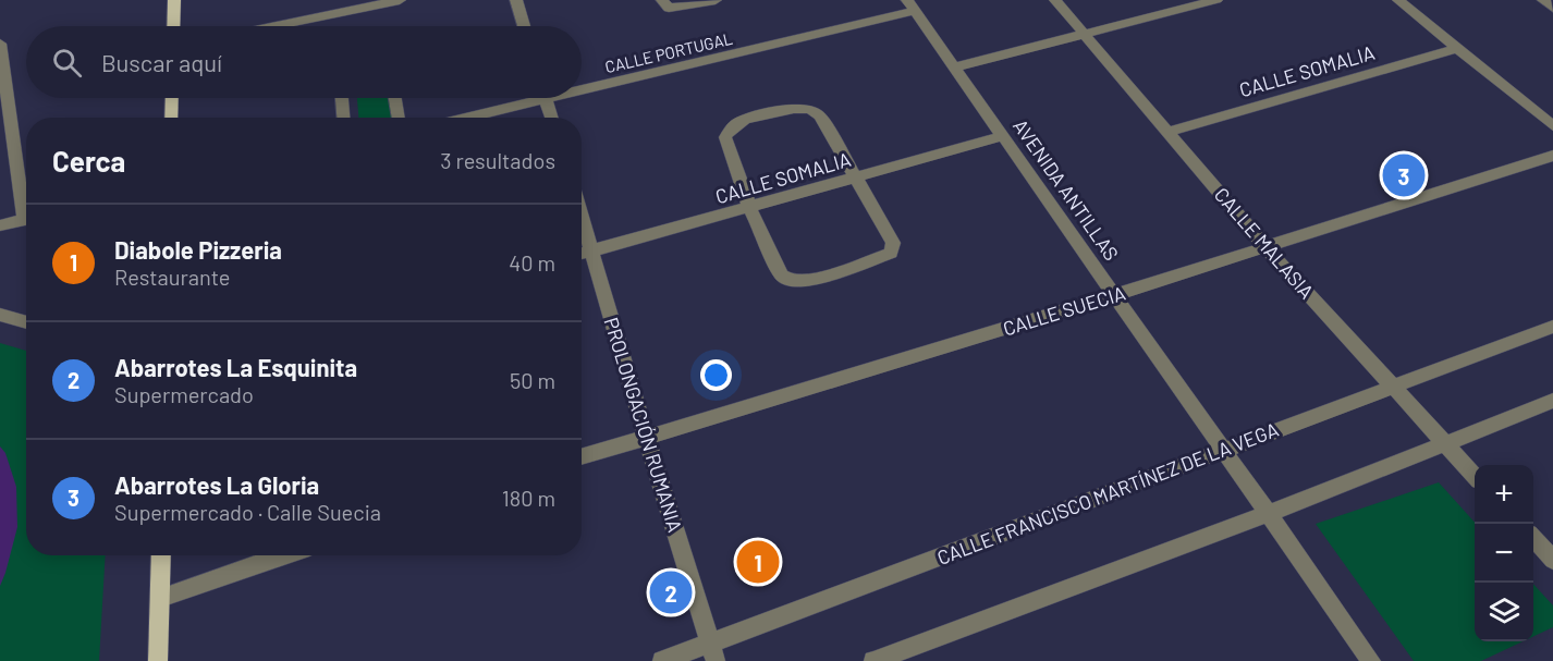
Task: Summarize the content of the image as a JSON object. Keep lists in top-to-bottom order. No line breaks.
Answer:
{"streets":{"street":["CALLE PORTUGAL","CALLE SOMALIA","AVENIDA ANTILLAS","CALLE MALASIA","CALLE SUECIA","PROLONGACIÓN RUMANIA","CALLE FRANCISCO MARTÍNEZ DE LA VEGA"]},"crossings":[["CALLE PORTUGAL","AVENIDA ANTILLAS"],["CALLE SOMALIA","AVENIDA ANTILLAS"],["CALLE SOMALIA","CALLE MALASIA"],["CALLE SOMALIA","PROLONGACIÓN RUMANIA"],["AVENIDA ANTILLAS","CALLE SUECIA"],["AVENIDA ANTILLAS","CALLE FRANCISCO MARTÍNEZ DE LA VEGA"],["CALLE MALASIA","CALLE SUECIA"],["CALLE MALASIA","CALLE FRANCISCO MARTÍNEZ DE LA VEGA"],["CALLE SUECIA","PROLONGACIÓN RUMANIA"],["PROLONGACIÓN RUMANIA","CALLE FRANCISCO MARTÍNEZ DE LA VEGA"]],"page":{"search":"Buscar aquí","heading":["Cerca","3 resultados"],"pins":["3","1","2"],"list":[{"mark":"1","name":"Diabole Pizzeria","note":"Restaurante","value":"40 m"},{"mark":"2","name":"Abarrotes La Esquinita","note":"Supermercado","value":"50 m"},{"mark":"3","name":"Abarrotes La Gloria","note":"Supermercado · Calle Suecia","value":"180 m"}],"map_buttons":["+","−"]}}
